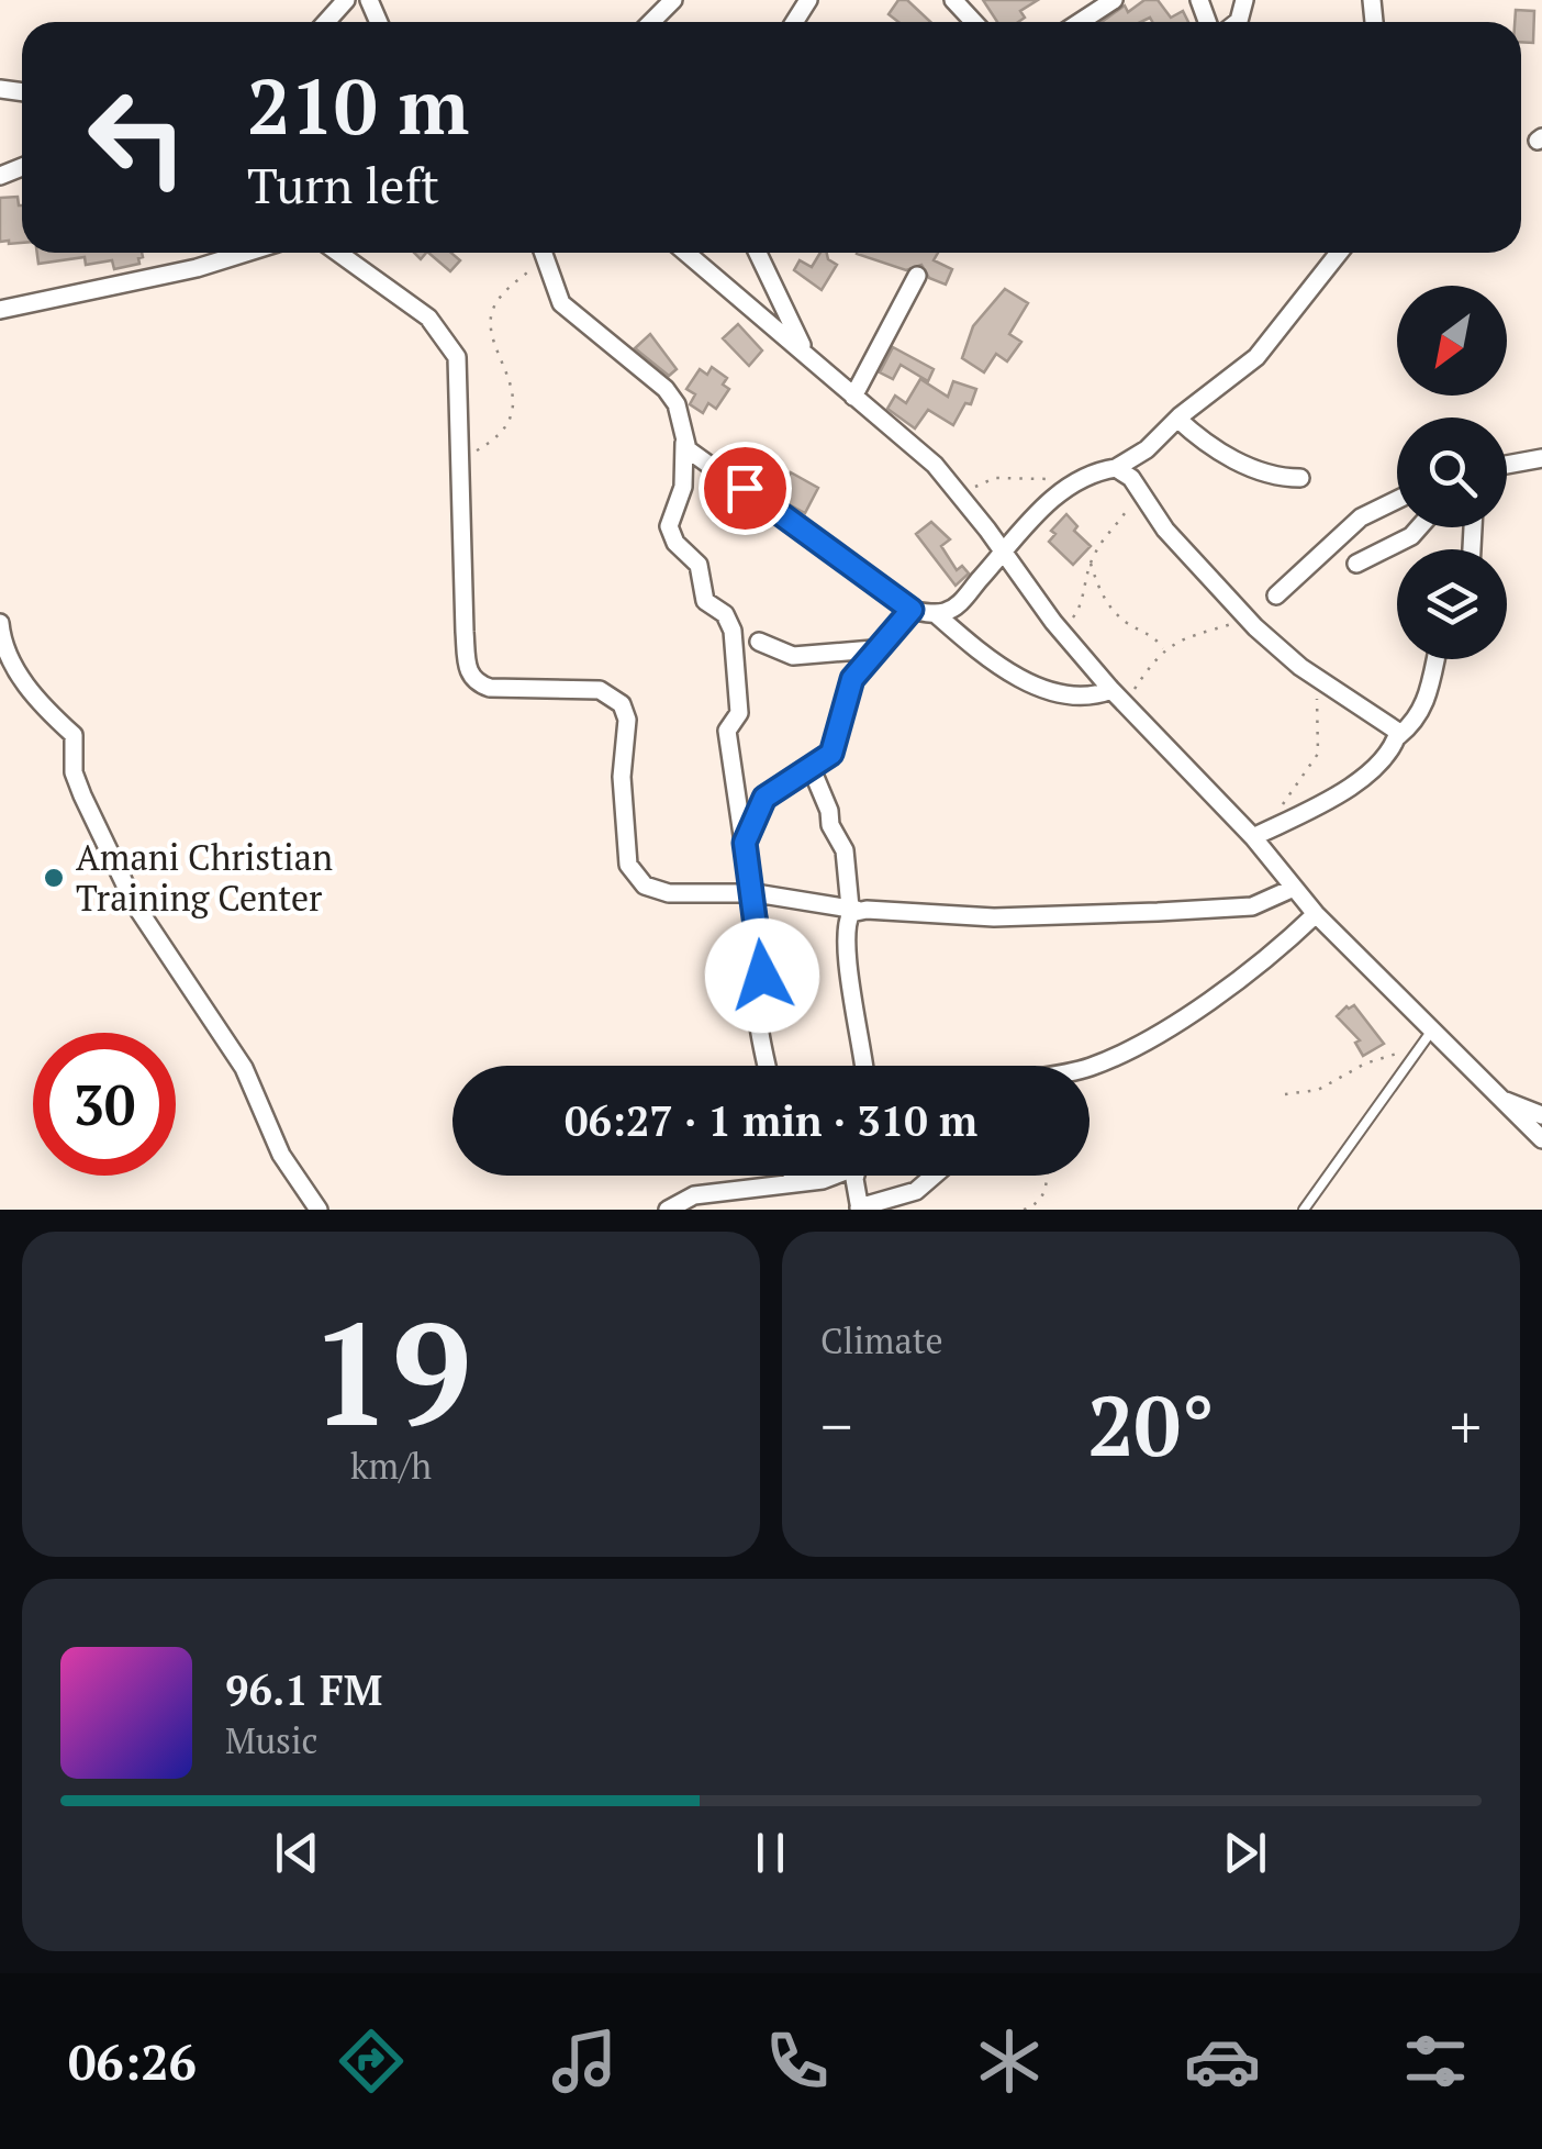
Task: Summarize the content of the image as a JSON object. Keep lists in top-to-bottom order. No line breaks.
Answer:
{"places":["Amani Christian Training Center"],"north":"bottom left","page":{"turn":["210 m","Turn left"],"limit":"30","trip":"06:27 · 1 min · 310 m","tile":[["19","km/h"],"Climate"],"heat":["−","20°","+"],"song":["96.1 FM","Music"],"tabs":"06:26"}}
